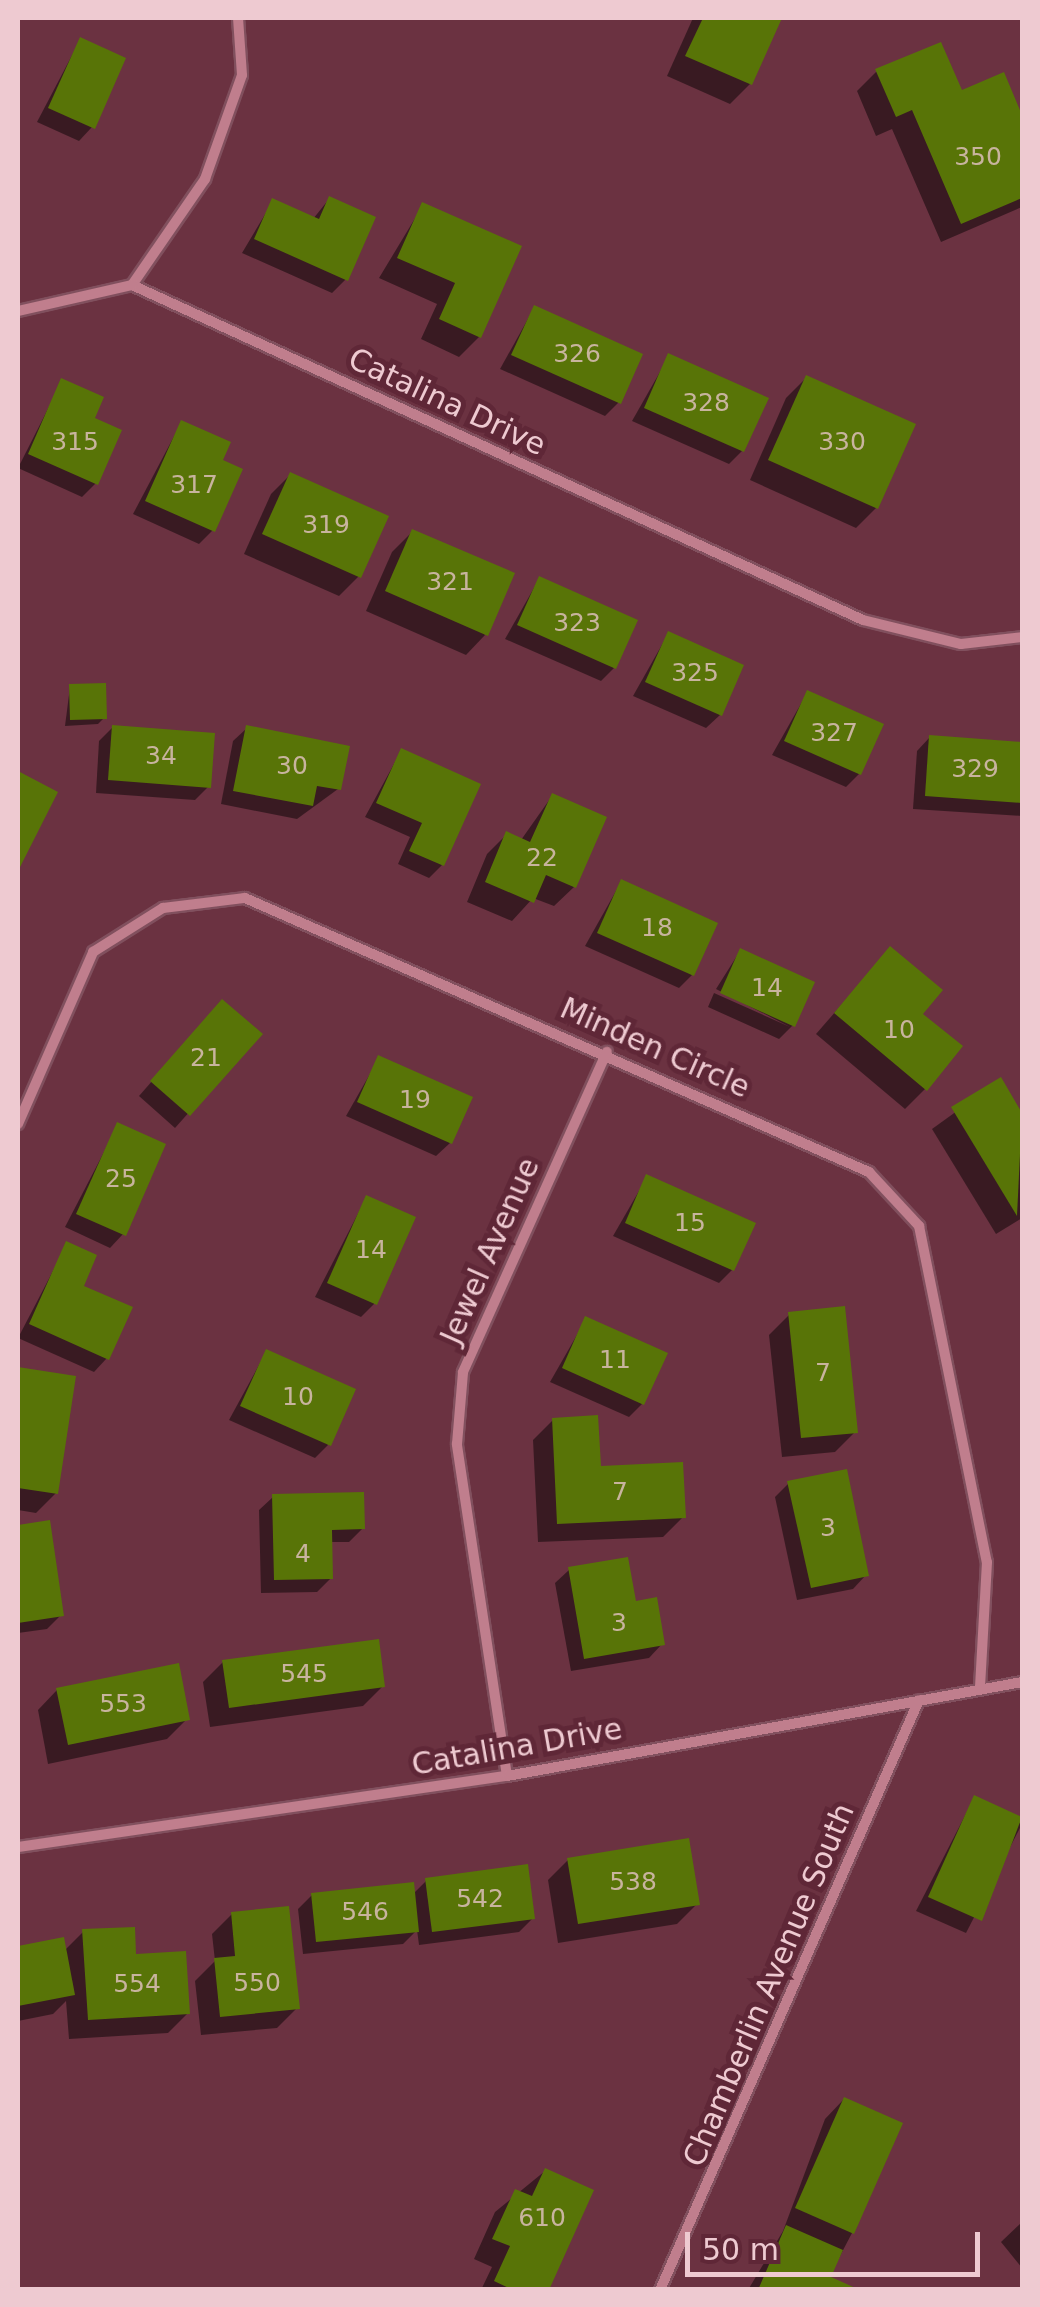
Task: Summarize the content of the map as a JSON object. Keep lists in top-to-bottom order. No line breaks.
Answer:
{"streets":{"street":["Catalina Drive","Minden Circle","Jewel Avenue","Chamberlin Avenue South"]},"crossings":[["Catalina Drive","Minden Circle"],["Catalina Drive","Jewel Avenue"],["Catalina Drive","Chamberlin Avenue South"],["Minden Circle","Jewel Avenue"]],"house_numbers":["350","326","328","315","330","317","319","321","323","325","327","34","30","329","22","18","14","10","21","19","25","15","14","11","7","10","7","3","4","3","545","553","538","542","546","550","554","610"],"scale_bar":"50 m"}
